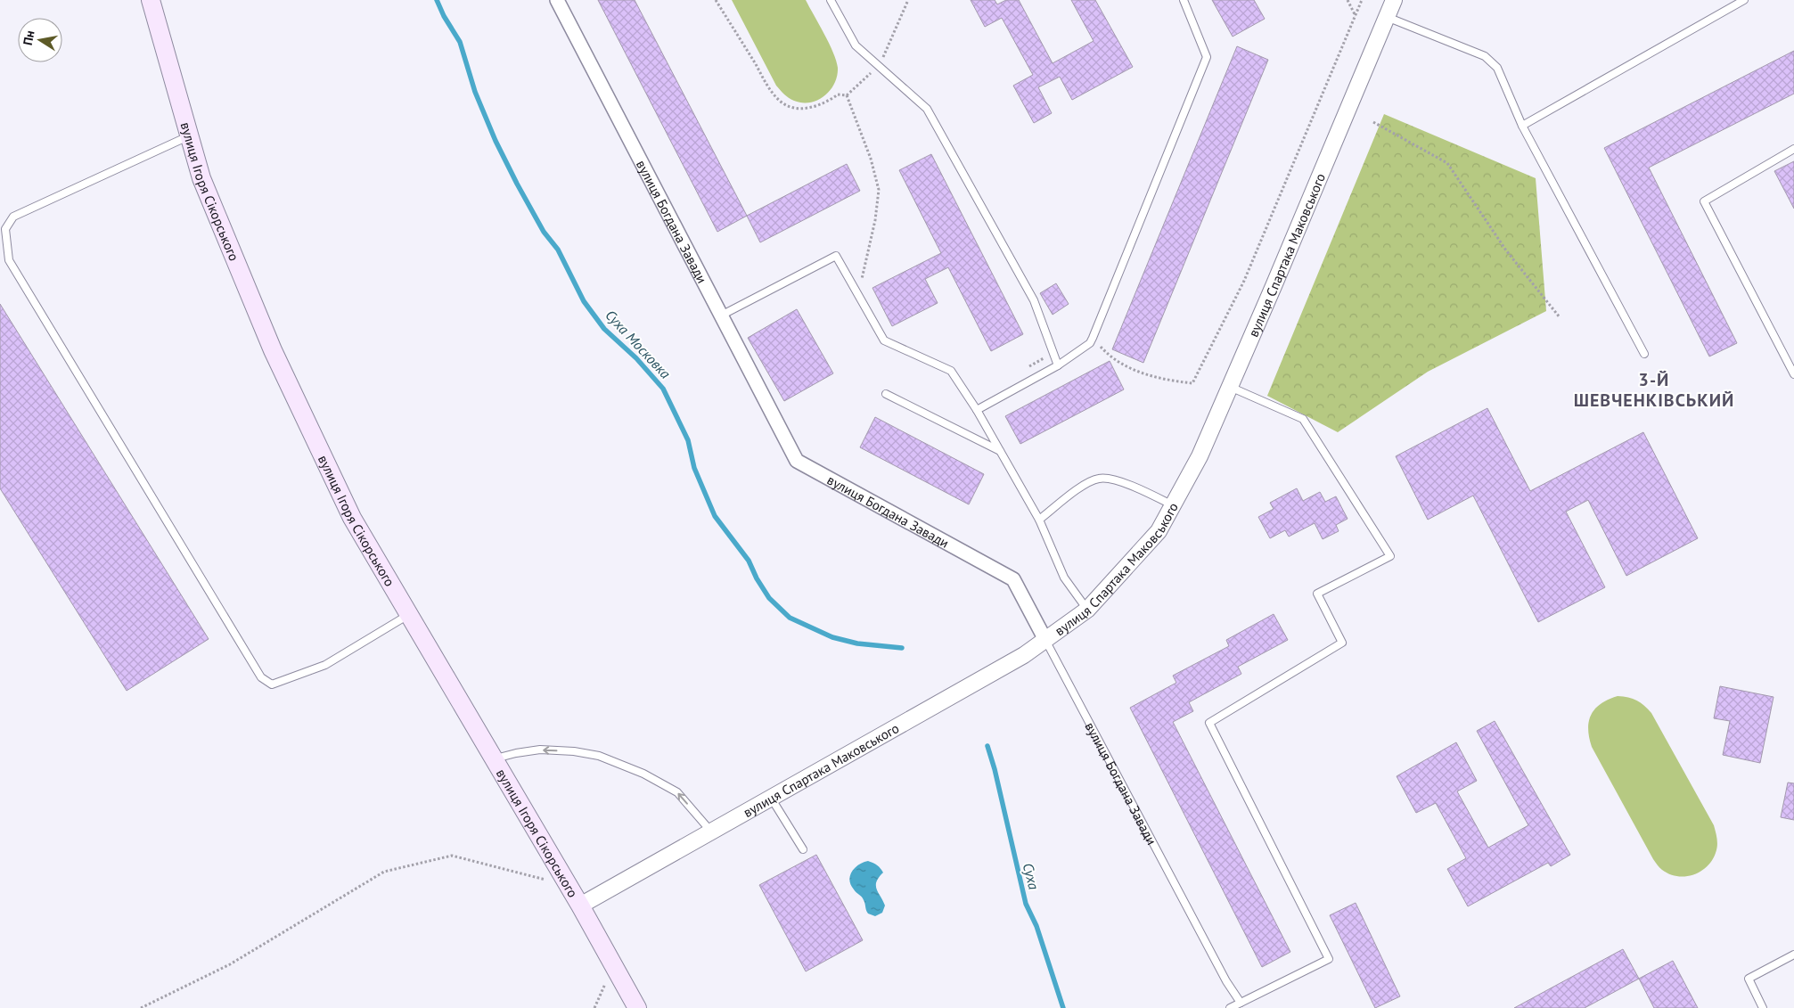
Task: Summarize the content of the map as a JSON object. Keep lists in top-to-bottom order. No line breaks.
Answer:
{"streets":{"main road":["вулиця Ігоря Сікорського"],"street":["вулиця Богдана Завади","вулиця Спартака Маковського"]},"crossings":[["вулиця Ігоря Сікорського","вулиця Спартака Маковського"],["вулиця Богдана Завади","вулиця Спартака Маковського"]],"districts":["3-Й ШЕВЧЕНКІВСЬКИЙ"],"water":["Суха Московка","Суха"],"north":"left"}
